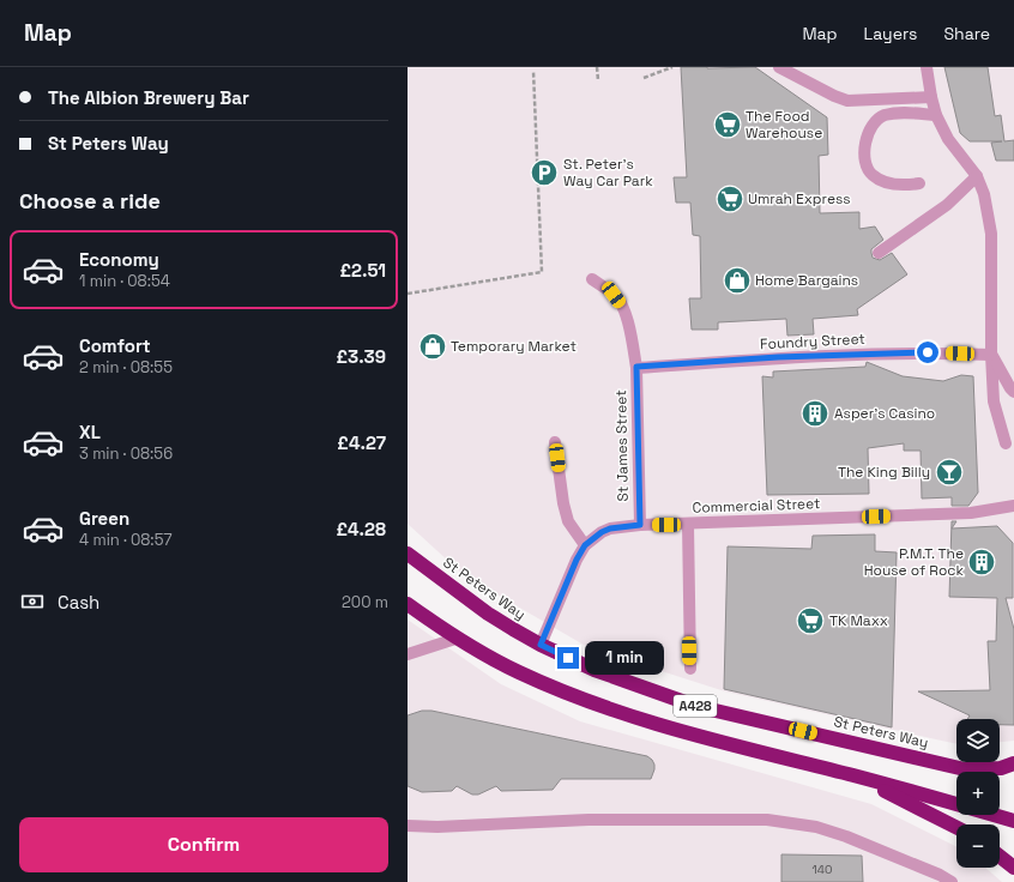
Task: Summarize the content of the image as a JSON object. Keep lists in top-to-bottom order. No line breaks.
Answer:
{"streets":{"highway":["St Peters Way","A428"],"street":["Foundry Street","St James Street","Commercial Street"]},"crossings":[["Foundry Street","St James Street"],["St James Street","Commercial Street"],["Commercial Street","St Peters Way"]],"places":{"supermarket":["The Food Warehouse","Umrah Express","TK Maxx"],"parking":["St. Peter's Way Car Park"],"shop":["Home Bargains","Temporary Market"],"building":["Asper's Casino","P.M.T. The House of Rock"],"bar":["The King Billy"]},"house_numbers":["140"],"page":{"header":"Map","nav":["Map","Layers","Share"],"banner":["The Albion Brewery Bar","St Peters Way"],"heading":"Choose a ride","list":[{"name":"Economy","note":"1 min · 08:54","value":"£2.51"},{"name":"Comfort","note":"2 min · 08:55","value":"£3.39"},{"name":"XL","note":"3 min · 08:56","value":"£4.27"},{"name":"Green","note":"4 min · 08:57","value":"£4.28"}],"pay":["Cash","200 m"],"bubble":"1 min","map_buttons":["+","−"],"buttons":"Confirm"}}
